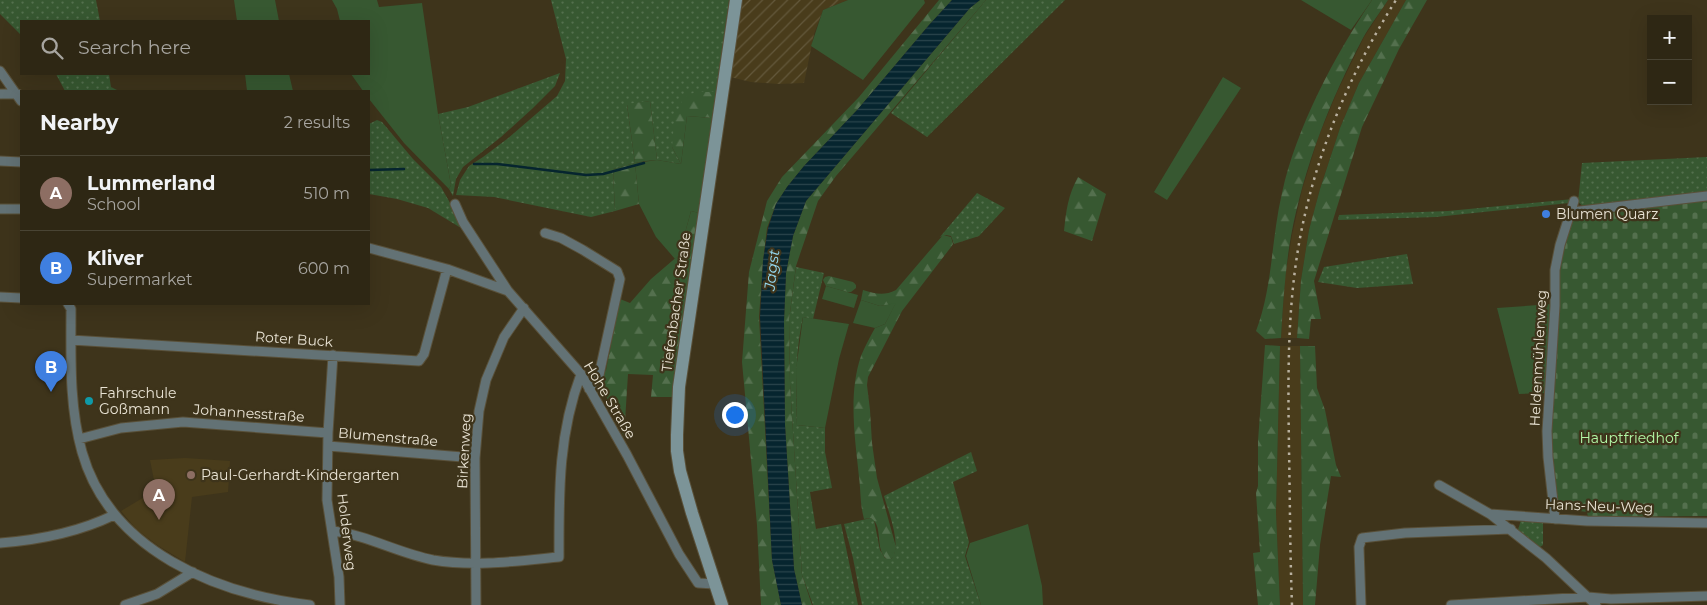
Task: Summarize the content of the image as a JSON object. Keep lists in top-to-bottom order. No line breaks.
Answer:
{"streets":{"main road":["Tiefenbacher Straße"],"street":["Roter Buck","Heldenmühlenweg","Hohe Straße","Johannesstraße","Blumenstraße","Birkenweg","Hans-Neu-Weg","Holderweg"]},"crossings":[["Tiefenbacher Straße","Hohe Straße"],["Roter Buck","Holderweg"],["Heldenmühlenweg","Hans-Neu-Weg"],["Hohe Straße","Birkenweg"],["Johannesstraße","Holderweg"],["Blumenstraße","Birkenweg"],["Blumenstraße","Holderweg"]],"water":["Jagst"],"parks":["Hauptfriedhof"],"places":["Blumen Quarz","Fahrschule Goßmann","Paul-Gerhardt-Kindergarten"],"page":{"map_buttons":["+","−"],"search":"Search here","heading":["Nearby","2 results"],"list":[{"mark":"A","name":"Lummerland","note":"School","value":"510 m"},{"mark":"B","name":"Kliver","note":"Supermarket","value":"600 m"}],"pins":["B","A"]}}
